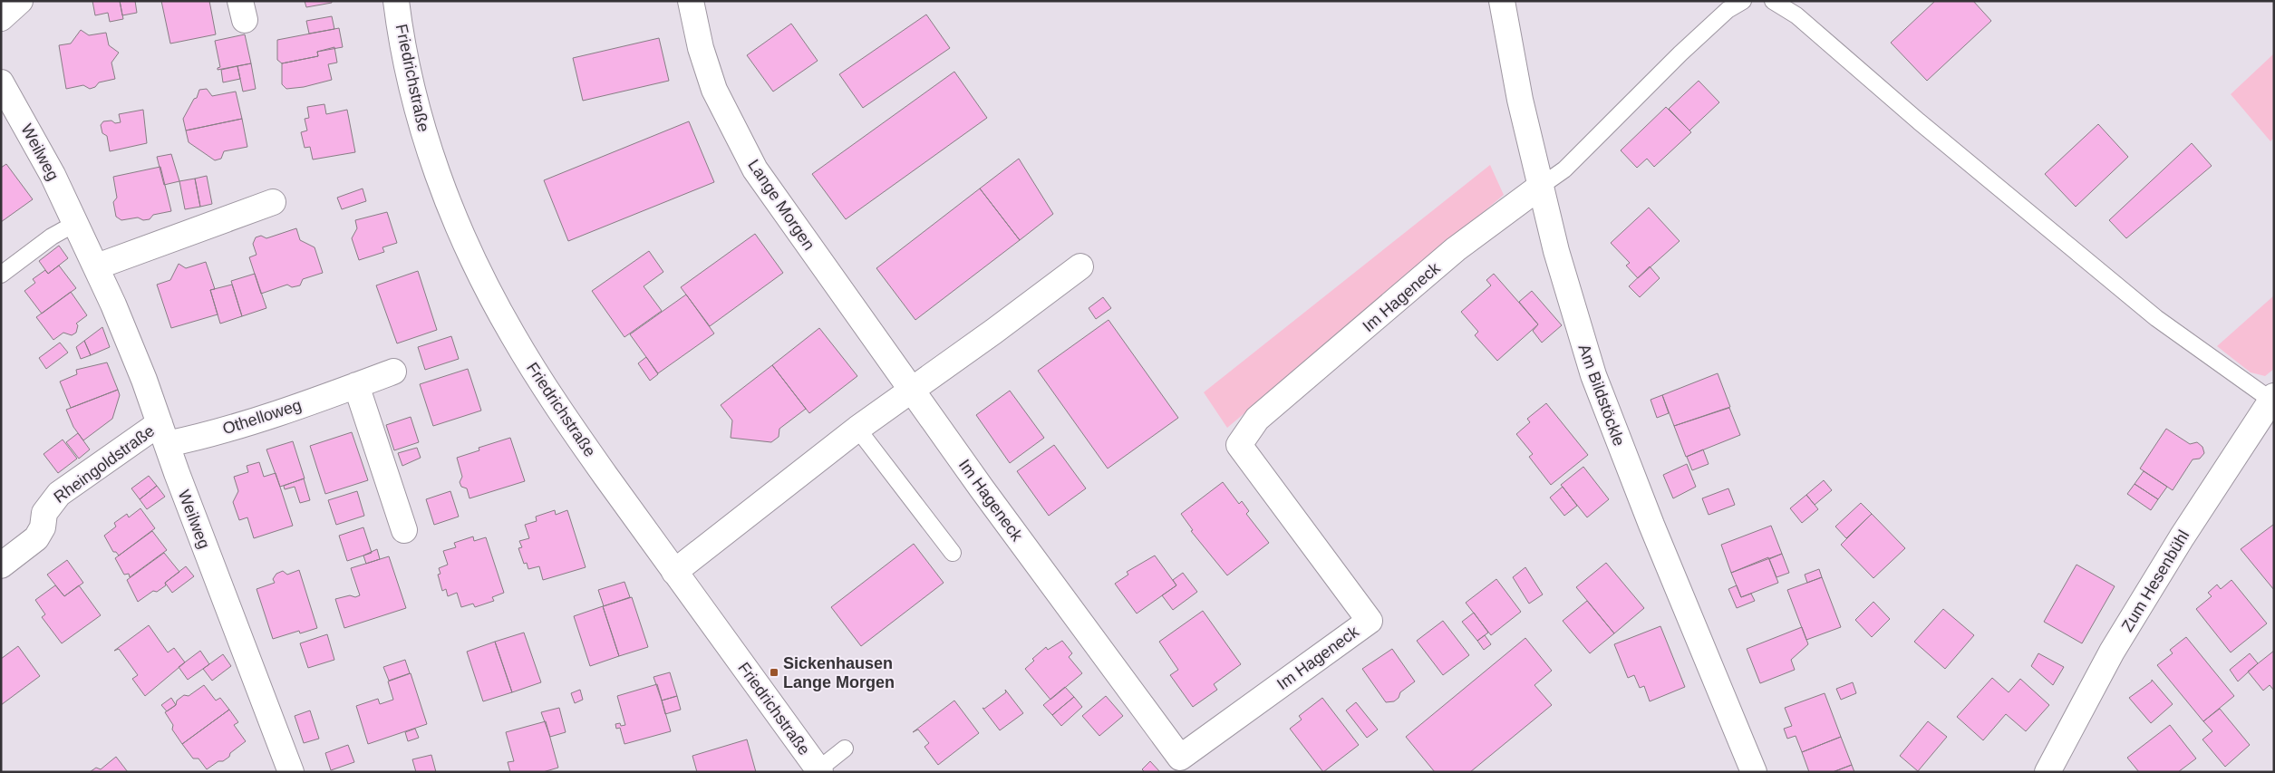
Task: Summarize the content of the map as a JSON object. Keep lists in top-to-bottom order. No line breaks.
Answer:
{"streets":{"street":["Friedrichstraße","Weilweg","Lange Morgen","Im Hageneck","Am Bildstöckle","Othelloweg","Rheingoldstraße","Zum Hesenbühl"]},"crossings":[["Weilweg","Othelloweg"],["Weilweg","Rheingoldstraße"],["Lange Morgen","Im Hageneck"],["Im Hageneck","Am Bildstöckle"],["Othelloweg","Rheingoldstraße"]],"places":{"transit":["Sickenhausen Lange Morgen"]}}
